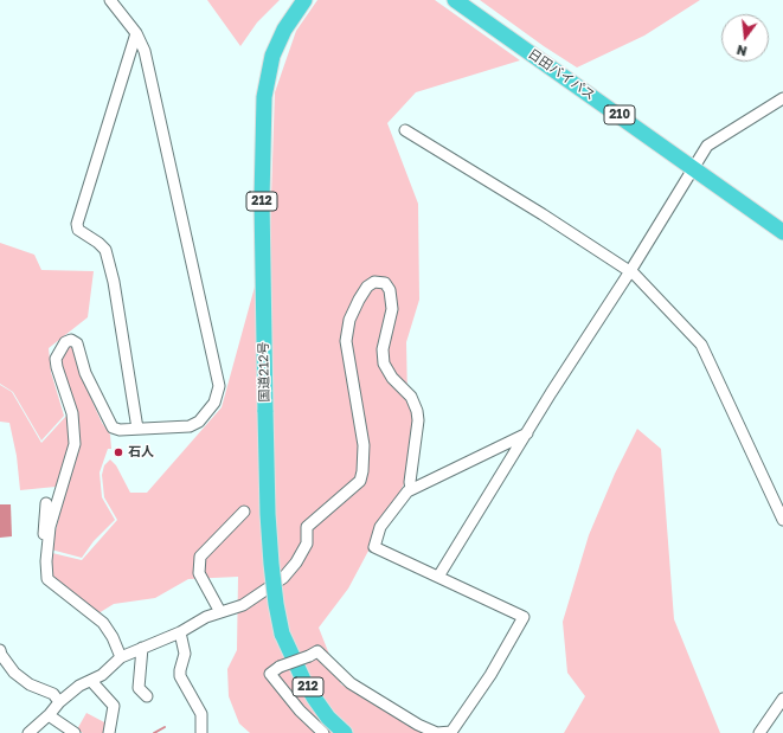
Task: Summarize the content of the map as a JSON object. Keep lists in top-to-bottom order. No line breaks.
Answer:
{"streets":{"highway":["日田バイパス","210","212","国道212号"]},"places":["石人"],"north":"bottom"}
